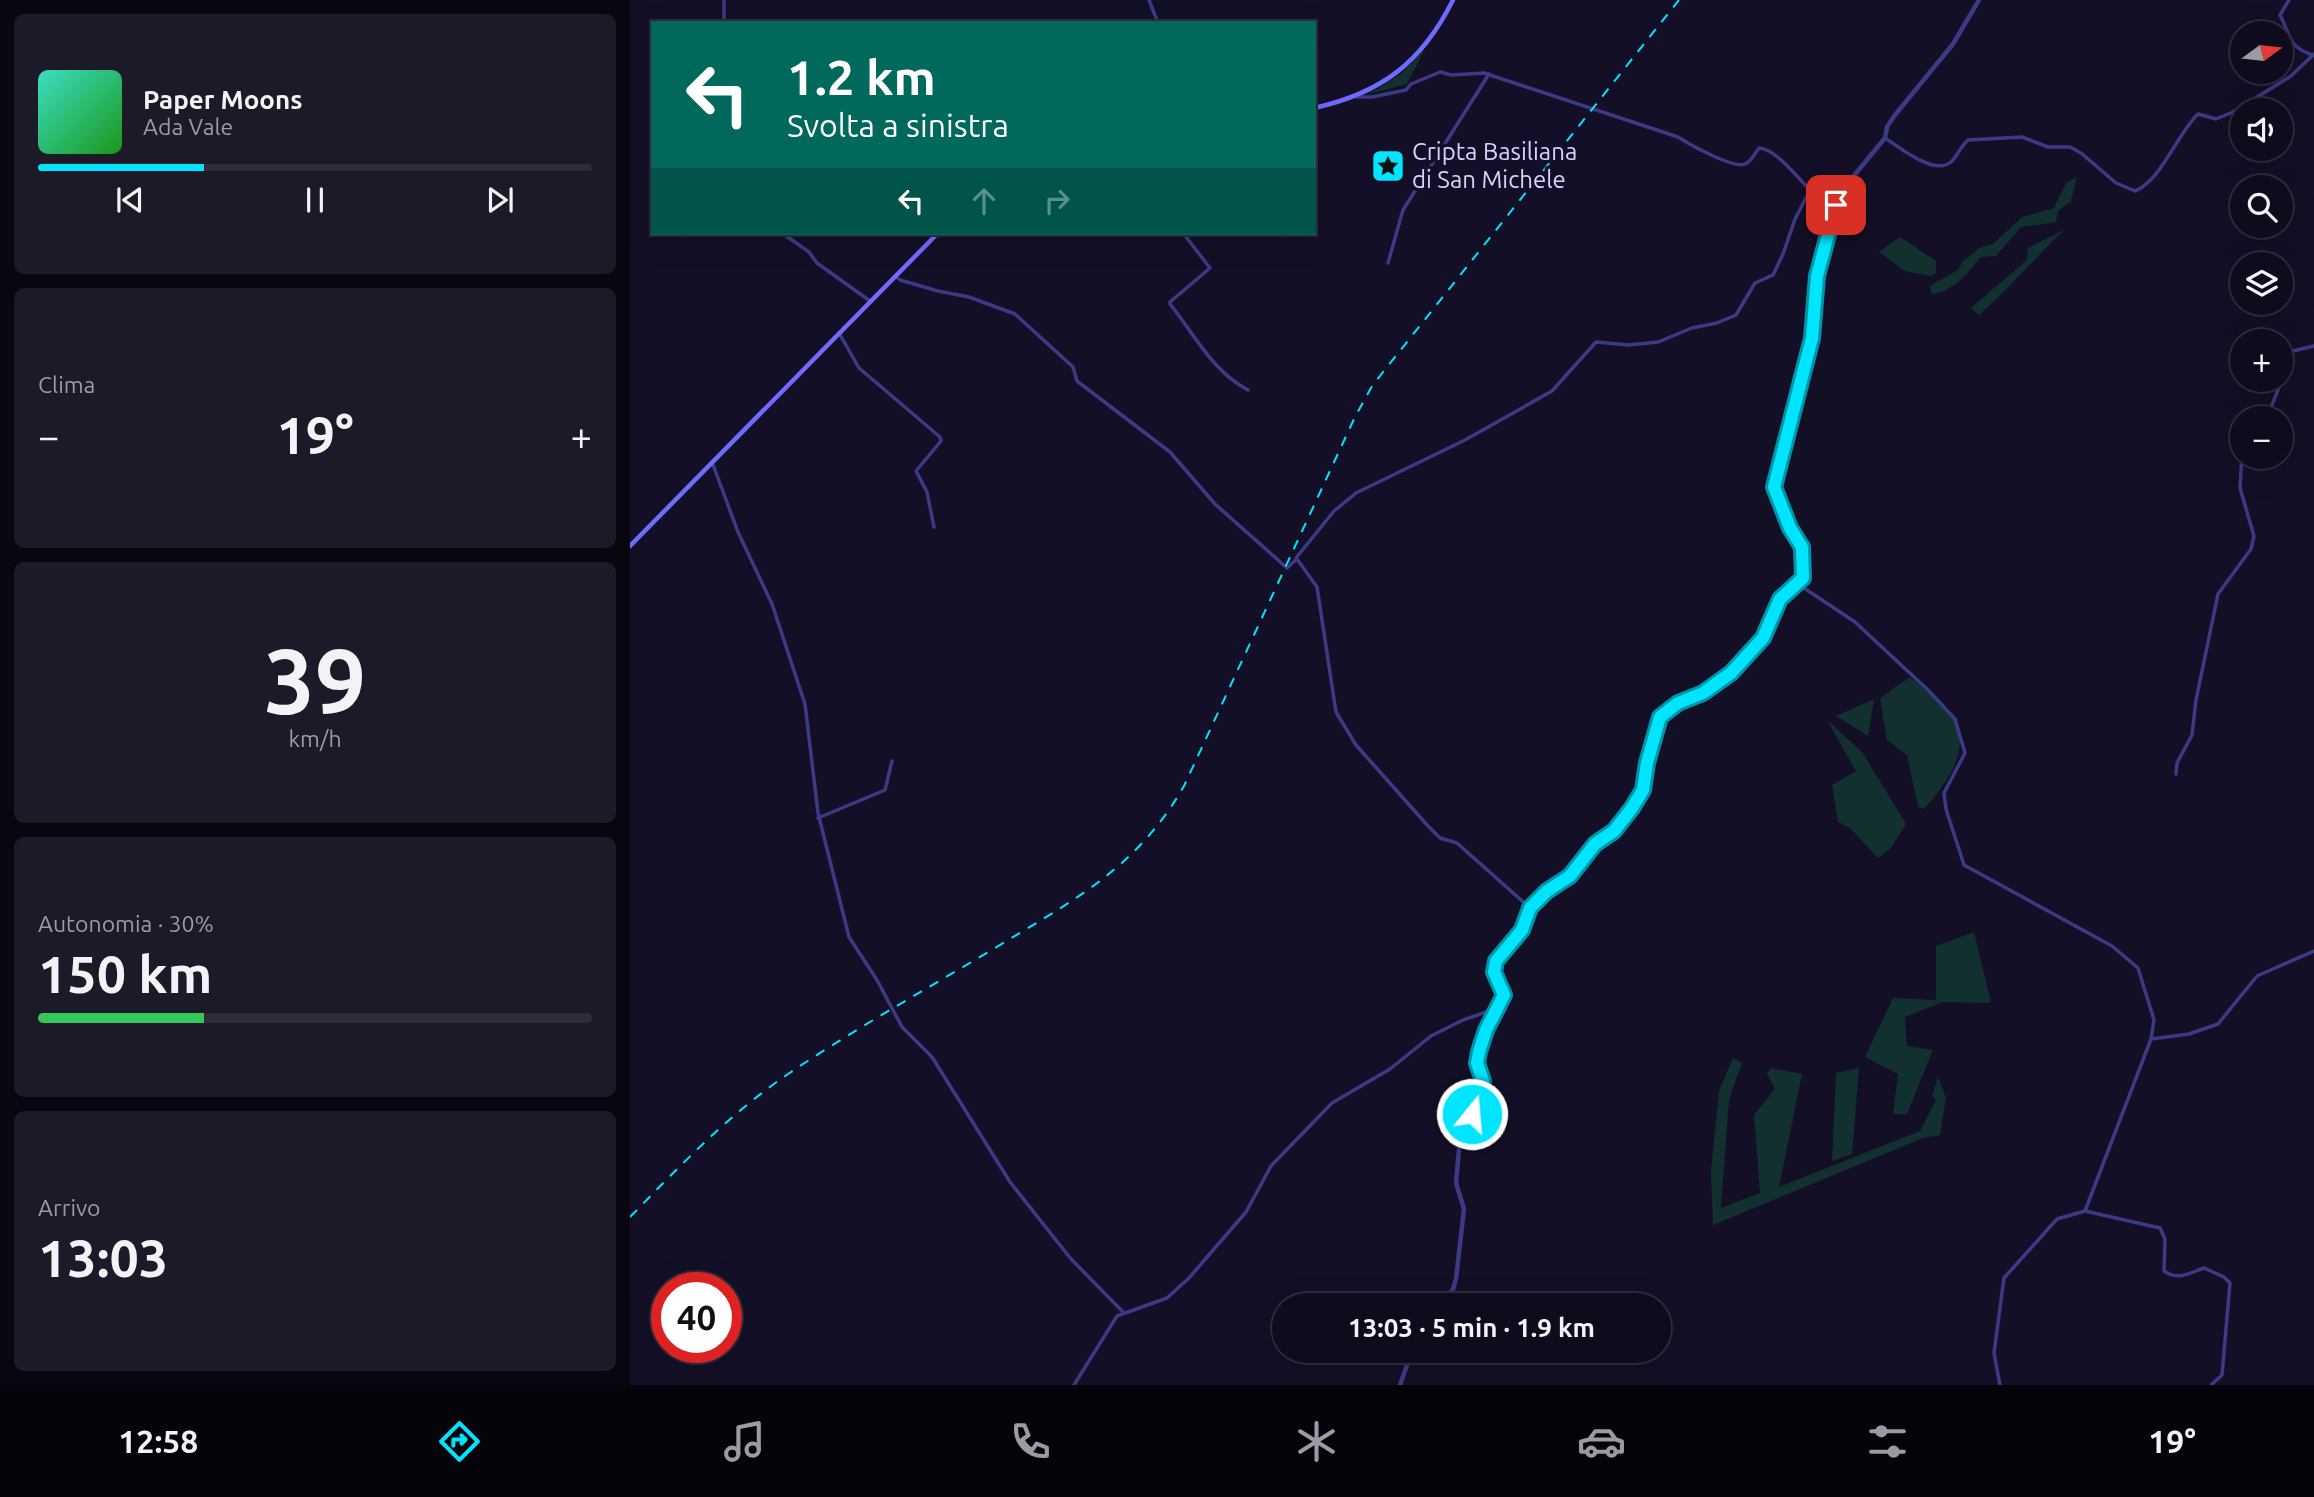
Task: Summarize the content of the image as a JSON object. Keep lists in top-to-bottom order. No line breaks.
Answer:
{"places":{"place":["Cripta Basiliana di San Michele"]},"north":"right","page":{"map_buttons":["+","−"],"turn":["1.2 km","Svolta a sinistra"],"song":["Paper Moons","Ada Vale"],"tile":["Clima",["39","km/h"],["Autonomia · 30%","150 km"],["Arrivo","13:03"]],"heat":["−","19°","+"],"limit":"40","trip":"13:03 · 5 min · 1.9 km","tabs":["12:58","19°"]}}
